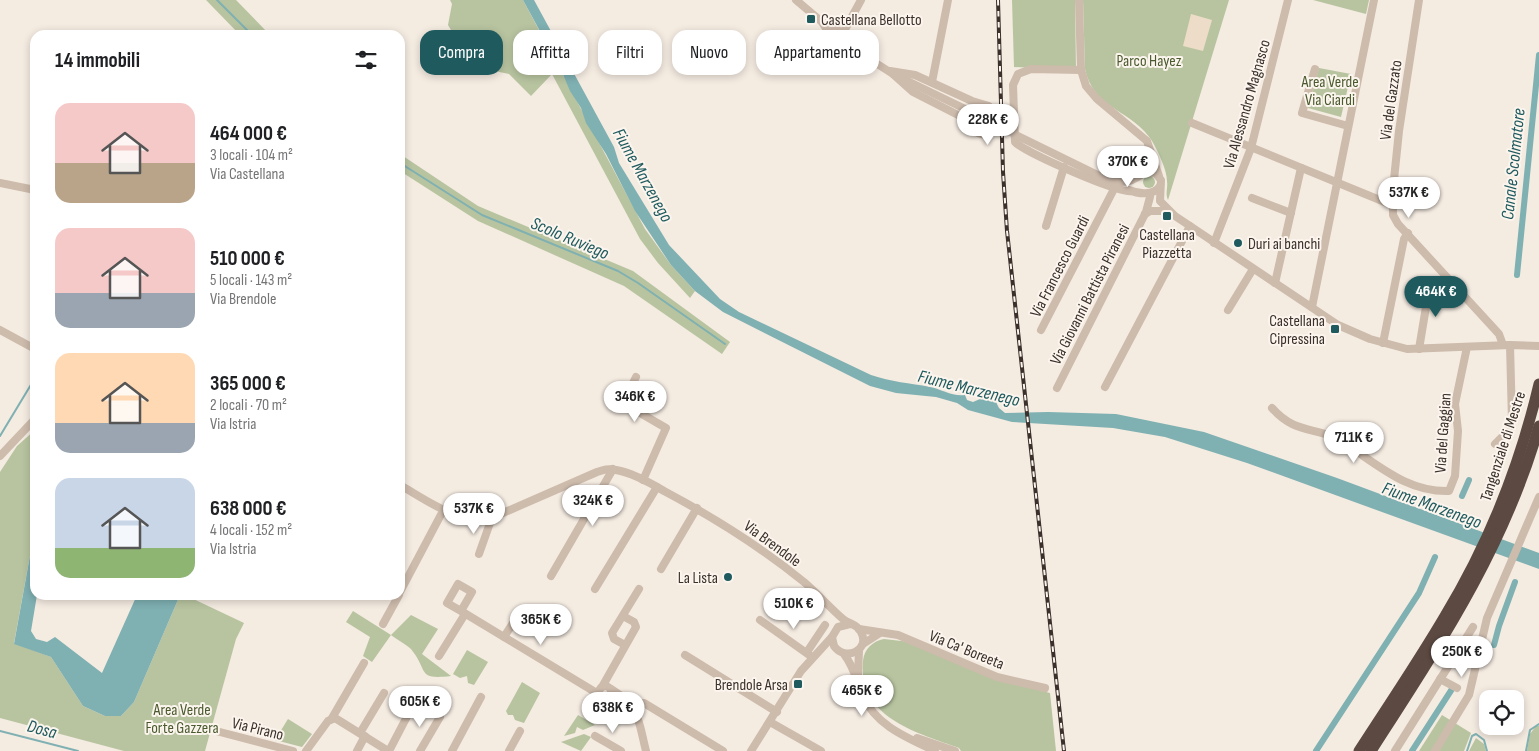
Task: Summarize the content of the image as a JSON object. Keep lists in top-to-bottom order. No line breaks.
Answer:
{"streets":{"highway":["Tangenziale di Mestre"],"street":["Via del Gazzato","Via Alessandro Magnasco","Via Francesco Guardi","Via Giovanni Battista Piranesi","Via del Gaggian","Via Brendole","Via Ca' Boreeta","Via Pirano"]},"crossings":[["Via Brendole","Via Ca' Boreeta"]],"water":["Canale Scolmatore","Fiume Marzenego","Scolo Ruviego","Dosa"],"parks":["Parco Hayez","Area Verde Via Ciardi","Area Verde Forte Gazzera"],"places":{"transit":["Castellana Bellotto","Castellana Piazzetta","Castellana Cipressina","Brendole Arsa"],"other":["Duri ai banchi","La Lista"]},"page":{"chip":["Compra","Affitta","Filtri","Nuovo","Appartamento"],"heading":"14 immobili","list":[{"name":"464 000 €","note":"3 locali · 104 m² · Via Castellana"},{"name":"510 000 €","note":"5 locali · 143 m² · Via Brendole"},{"name":"365 000 €","note":"2 locali · 70 m² · Via Istria"},{"name":"638 000 €","note":"4 locali · 152 m² · Via Istria"}],"price":["228K €","370K €","537K €","464K €","346K €","711K €","324K €","537K €","510K €","365K €","250K €","465K €","605K €","638K €"]}}
